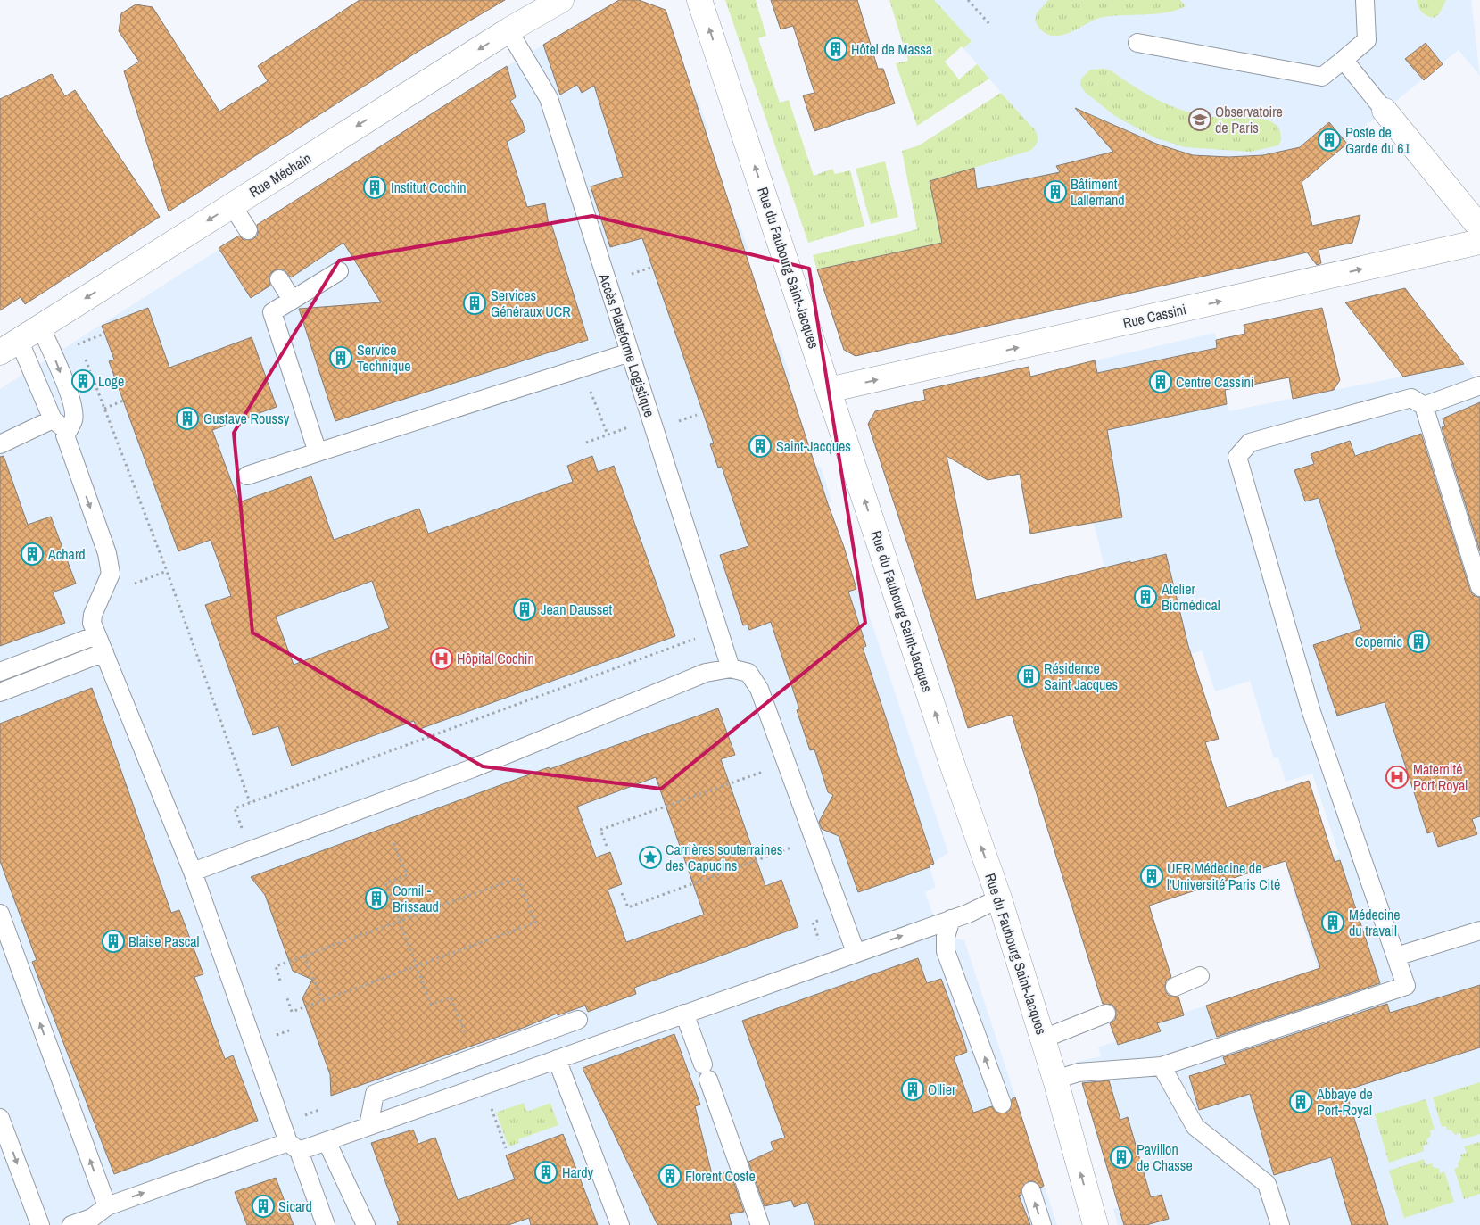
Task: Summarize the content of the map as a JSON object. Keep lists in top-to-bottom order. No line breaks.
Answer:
{"streets":{"street":["Rue Méchain","Rue du Faubourg Saint-Jacques","Rue Cassini"],"lane":["Accès Plateforme Logistique"]},"crossings":[["Rue Méchain","Accès Plateforme Logistique"],["Rue du Faubourg Saint-Jacques","Rue Cassini"]],"one_way":["Rue Méchain","Rue du Faubourg Saint-Jacques","Rue Cassini"],"places":{"building":["Hôtel de Massa","Poste de Garde du 61","Institut Cochin","Bâtiment Lallemand","Services Généraux UCR","Service Technique","Loge","Centre Cassini","Gustave Roussy","Saint-Jacques","Achard","Atelier Biomédical","Jean Dausset","Copernic","Résidence Saint Jacques","UFR Médecine de l'Université Paris Cité","Cornil - Brissaud","Médecine du travail","Blaise Pascal","Ollier","Abbaye de Port-Royal","Pavillon de Chasse","Hardy","Florent Coste","Sicard"],"school or university":["Observatoire de Paris"],"hospital":["Hôpital Cochin","Maternité Port Royal"],"place":["Carrières souterraines des Capucins"]}}
